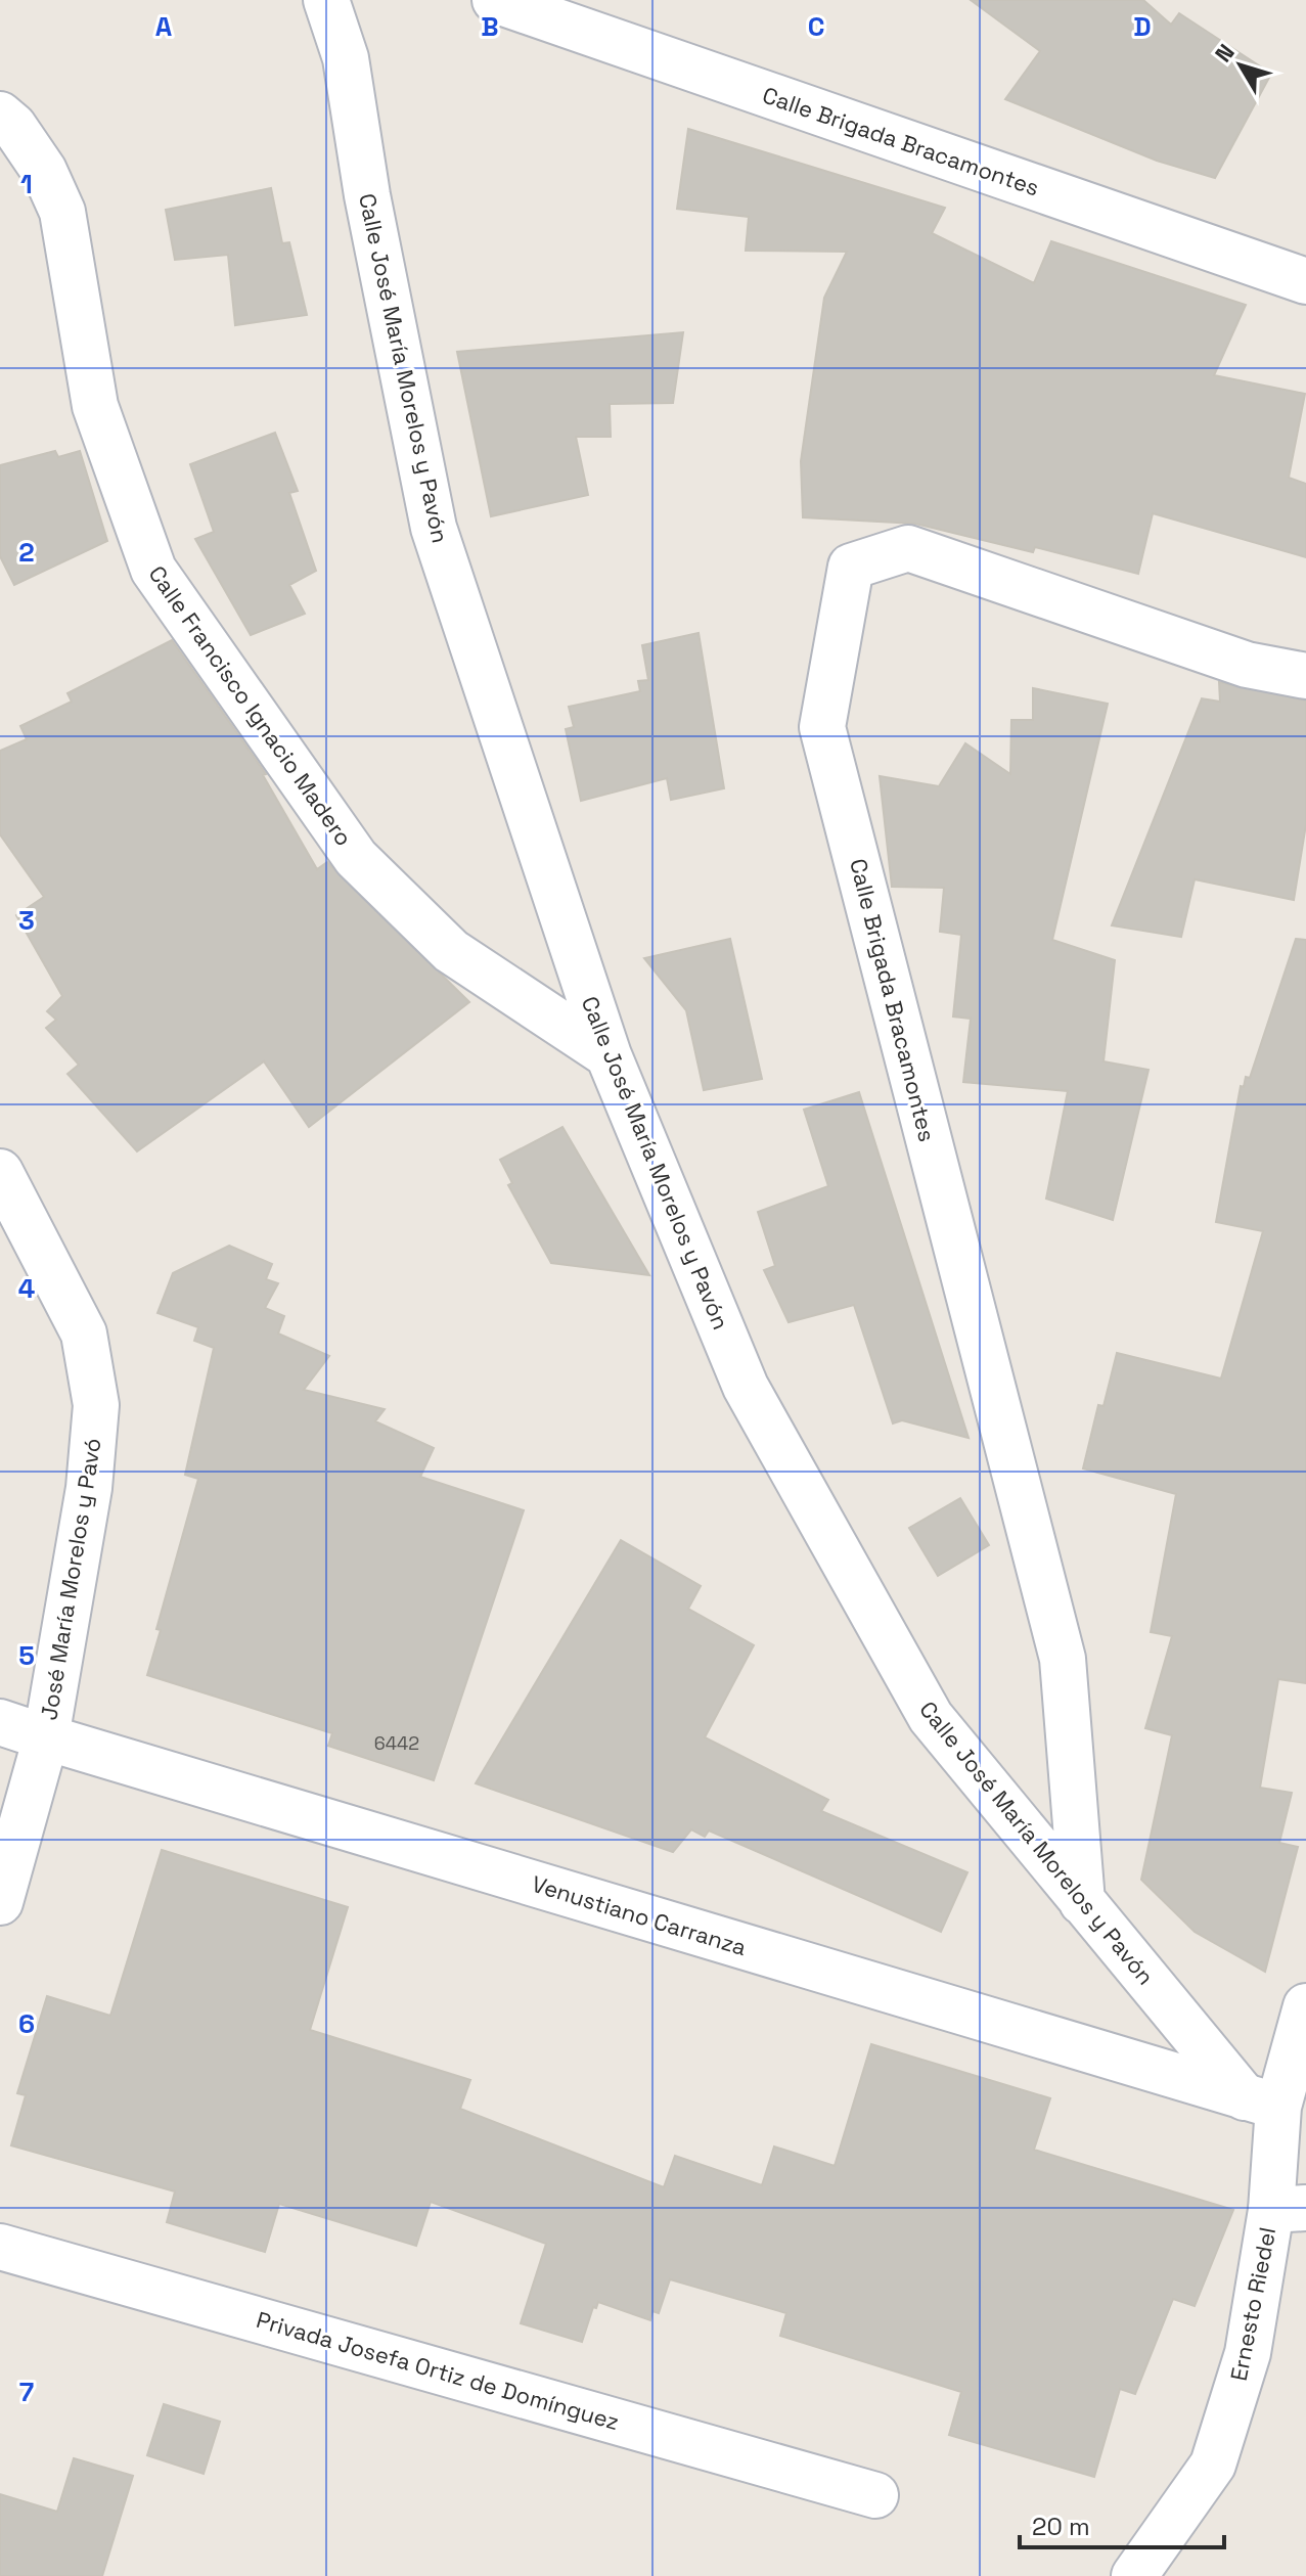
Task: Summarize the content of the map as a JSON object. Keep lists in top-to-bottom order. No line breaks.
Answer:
{"streets":{"street":["Calle Brigada Bracamontes","Calle José María Morelos y Pavón","Calle Francisco Ignacio Madero","José María Morelos y Pavó","Venustiano Carranza","Ernesto Riedel","Privada Josefa Ortiz de Domínguez"]},"crossings":[["Calle Brigada Bracamontes","Calle José María Morelos y Pavón"],["Calle José María Morelos y Pavón","Calle Francisco Ignacio Madero"],["Calle José María Morelos y Pavón","Venustiano Carranza"],["Calle José María Morelos y Pavón","Ernesto Riedel"],["José María Morelos y Pavó","Venustiano Carranza"],["Venustiano Carranza","Ernesto Riedel"]],"house_numbers":["6442"],"scale_bar":"20 m","north":"top left","grid":{"columns":["A","B","C","D"],"rows":["1","2","3","4","5","6","7"]}}
